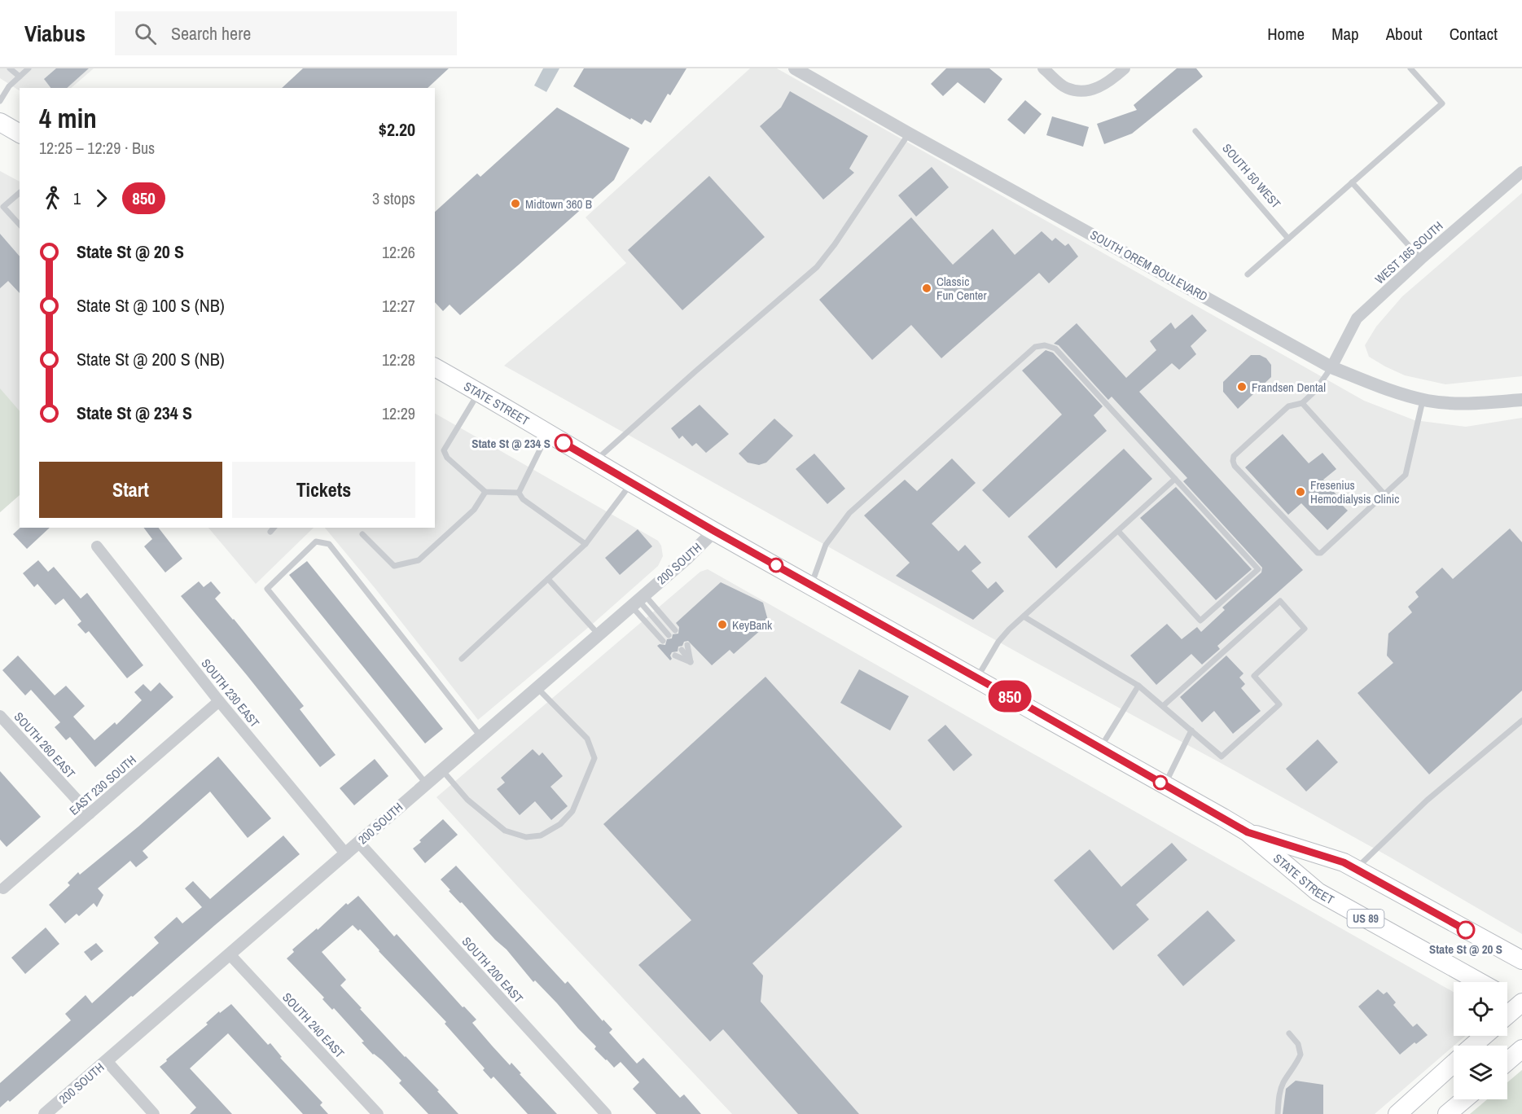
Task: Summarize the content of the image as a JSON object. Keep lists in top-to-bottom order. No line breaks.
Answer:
{"streets":{"main road":["STATE STREET","US 89"],"street":["WEST 165 SOUTH","SOUTH OREM BOULEVARD","200 SOUTH","SOUTH 230 EAST","SOUTH 260 EAST","EAST 230 SOUTH","SOUTH 200 EAST","SOUTH 240 EAST"],"lane":["SOUTH 50 WEST"]},"crossings":[["WEST 165 SOUTH","SOUTH OREM BOULEVARD"],["STATE STREET","200 SOUTH"],["200 SOUTH","SOUTH 230 EAST"],["200 SOUTH","SOUTH 200 EAST"],["200 SOUTH","SOUTH 240 EAST"],["SOUTH 230 EAST","EAST 230 SOUTH"],["SOUTH 260 EAST","EAST 230 SOUTH"]],"places":["Midtown 360 B","Classic Fun Center","Frandsen Dental","State St @ 234 S","Fresenius Hemodialysis Clinic","KeyBank","State St @ 20 S"],"lines":["bus line 850"],"page":{"header":"Viabus","search":"Search here","nav":["Home","Map","About","Contact"],"on_map":"850","heading":["4 min","12:25 – 12:29 · Bus","$2.20"],"legs":["1","850","3 stops"],"list":[{"name":"State St @ 20 S","value":"12:26"},{"name":"State St @ 100 S (NB)","value":"12:27"},{"name":"State St @ 200 S (NB)","value":"12:28"},{"name":"State St @ 234 S","value":"12:29"}],"buttons":["Start","Tickets"]}}
